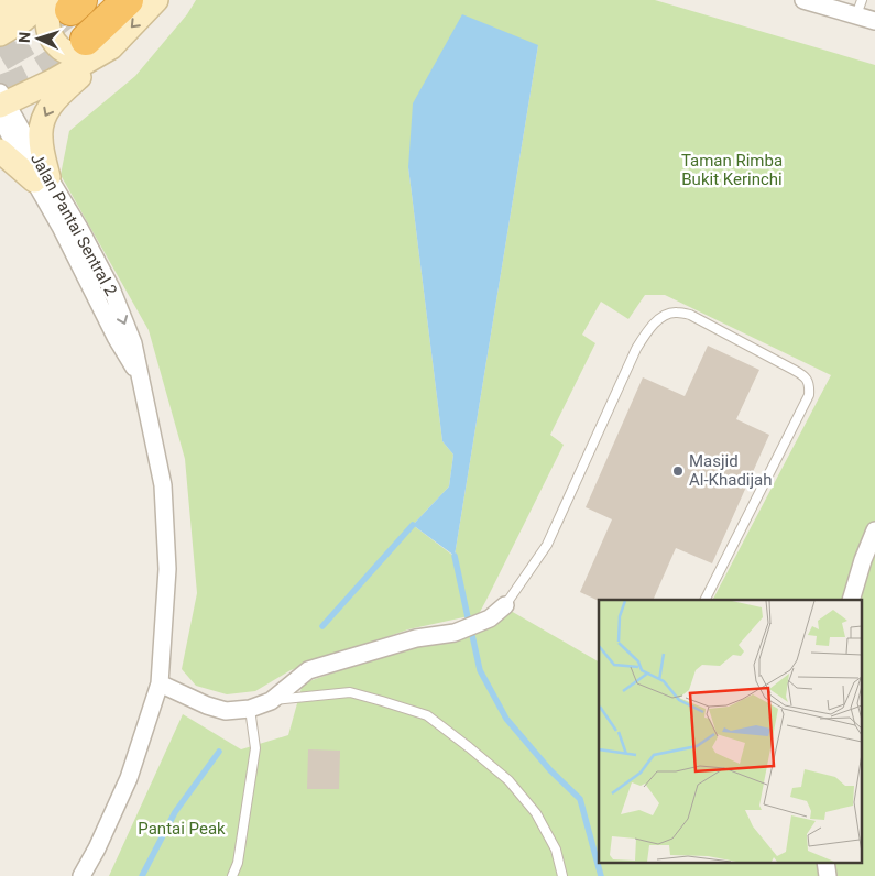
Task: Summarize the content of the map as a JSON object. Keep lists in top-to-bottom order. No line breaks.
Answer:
{"streets":{"street":["Jalan Pantai Sentral 2"]},"parks":["Taman Rimba Bukit Kerinchi","Pantai Peak"],"places":["Masjid Al-Khadijah"],"north":"left"}
